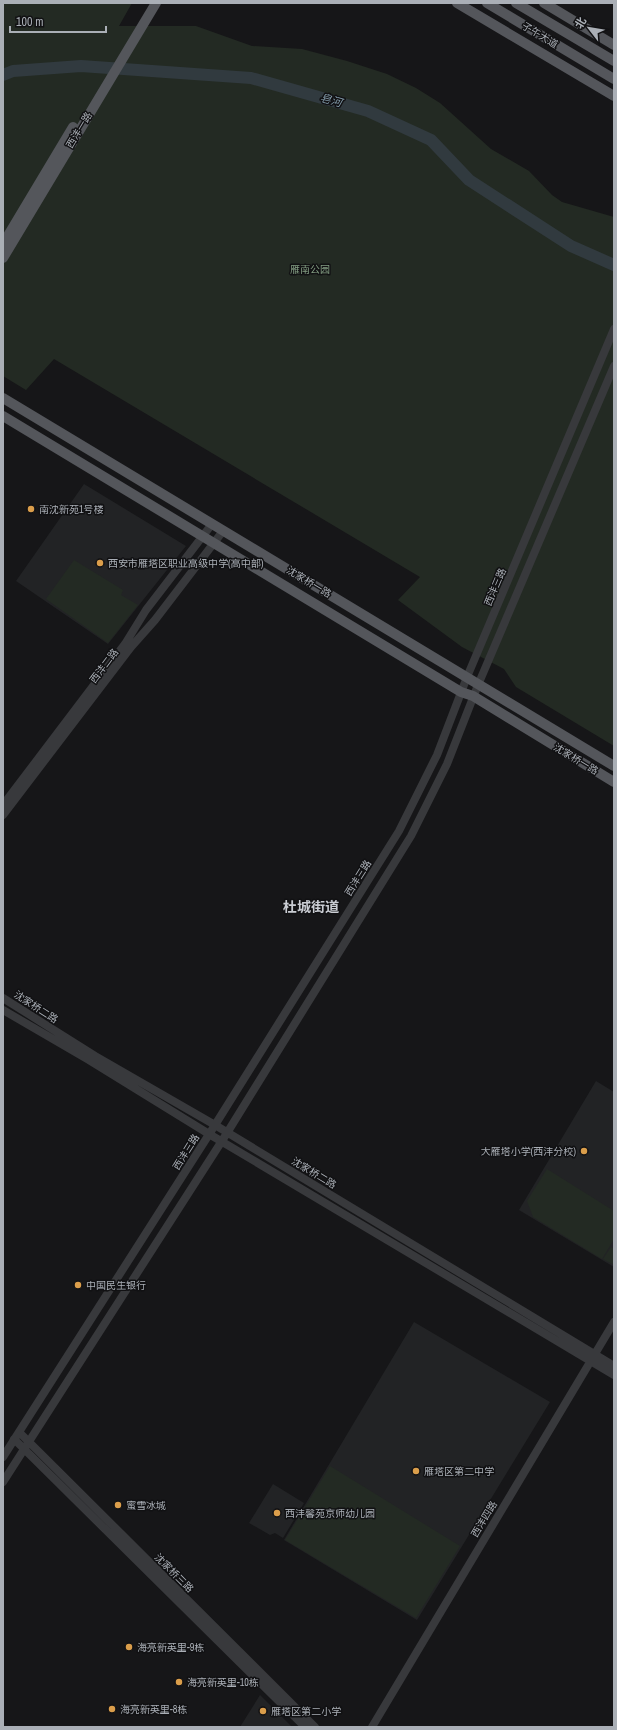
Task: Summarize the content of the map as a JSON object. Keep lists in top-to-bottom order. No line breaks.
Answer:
{"streets":{"main road":["子午大道","西沣一路","沈家桥一路"],"street":["西沣三路","西沣二路","沈家桥二路","西沣四路","沈家桥三路"]},"crossings":[["沈家桥一路","西沣三路"],["沈家桥一路","西沣二路"],["西沣三路","沈家桥二路"],["西沣三路","沈家桥三路"],["沈家桥二路","西沣四路"]],"districts":["杜城街道"],"water":["皂河"],"parks":["雁南公园"],"places":["南沈新苑1号楼","西安市雁塔区职业高级中学(高中部)","大雁塔小学(西沣分校)","中国民生银行","雁塔区第二中学","蜜雪冰城","西沣馨苑京师幼儿园","海亮新英里-9栋","海亮新英里-10栋","海亮新英里-8栋","雁塔区第二小学"],"scale_bar":"100 m","north":"top left"}
